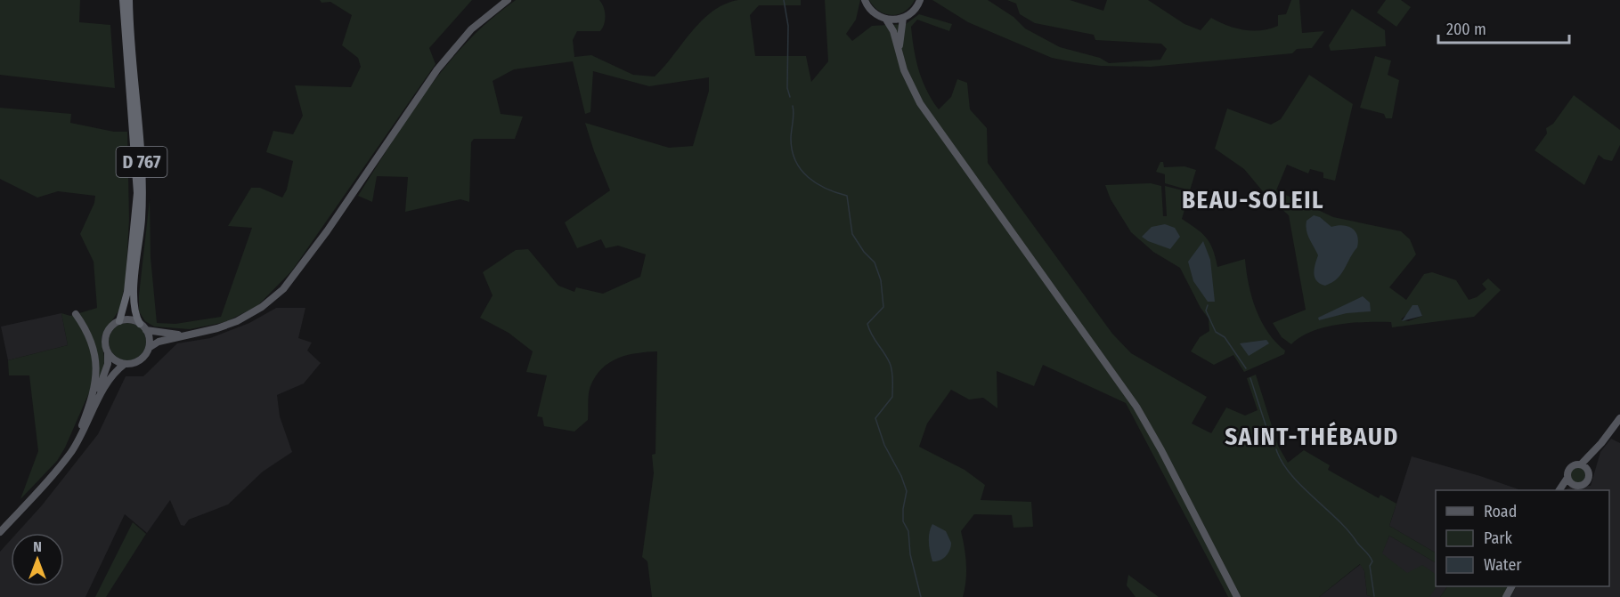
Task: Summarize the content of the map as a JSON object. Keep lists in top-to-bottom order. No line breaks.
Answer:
{"streets":{"highway":["D 767"]},"districts":["BEAU-SOLEIL","SAINT-THÉBAUD"],"legend":["Road","Park","Water"],"scale_bar":"200 m","north":"top"}
